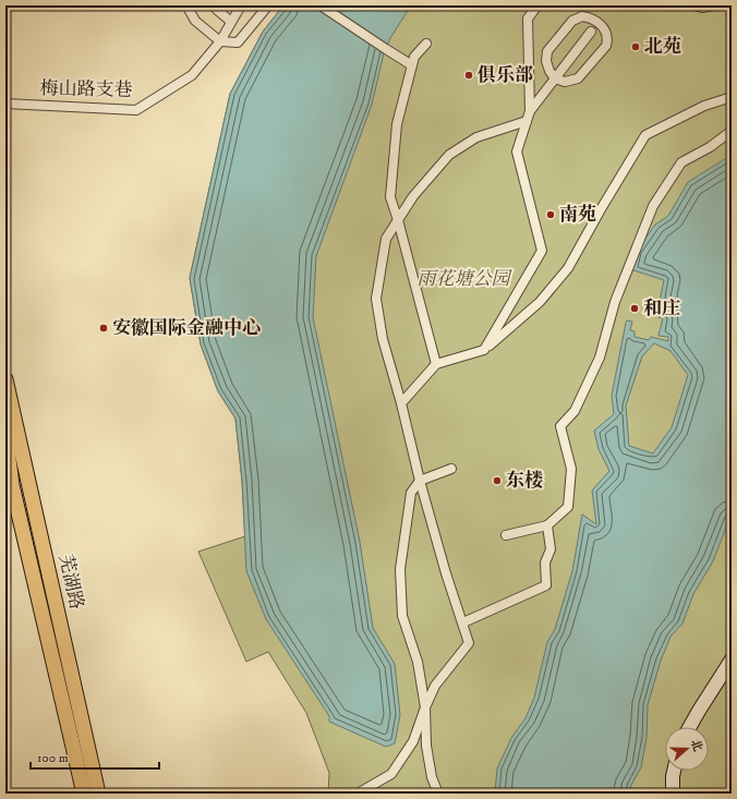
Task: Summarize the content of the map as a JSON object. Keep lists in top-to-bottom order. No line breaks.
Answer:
{"streets":{"main road":["芜湖路"],"street":["梅山路支巷"]},"parks":["雨花塘公园"],"places":["北苑","俱乐部","南苑","和庄","安徽国际金融中心","东楼"],"scale_bar":"100 m","north":"right"}
